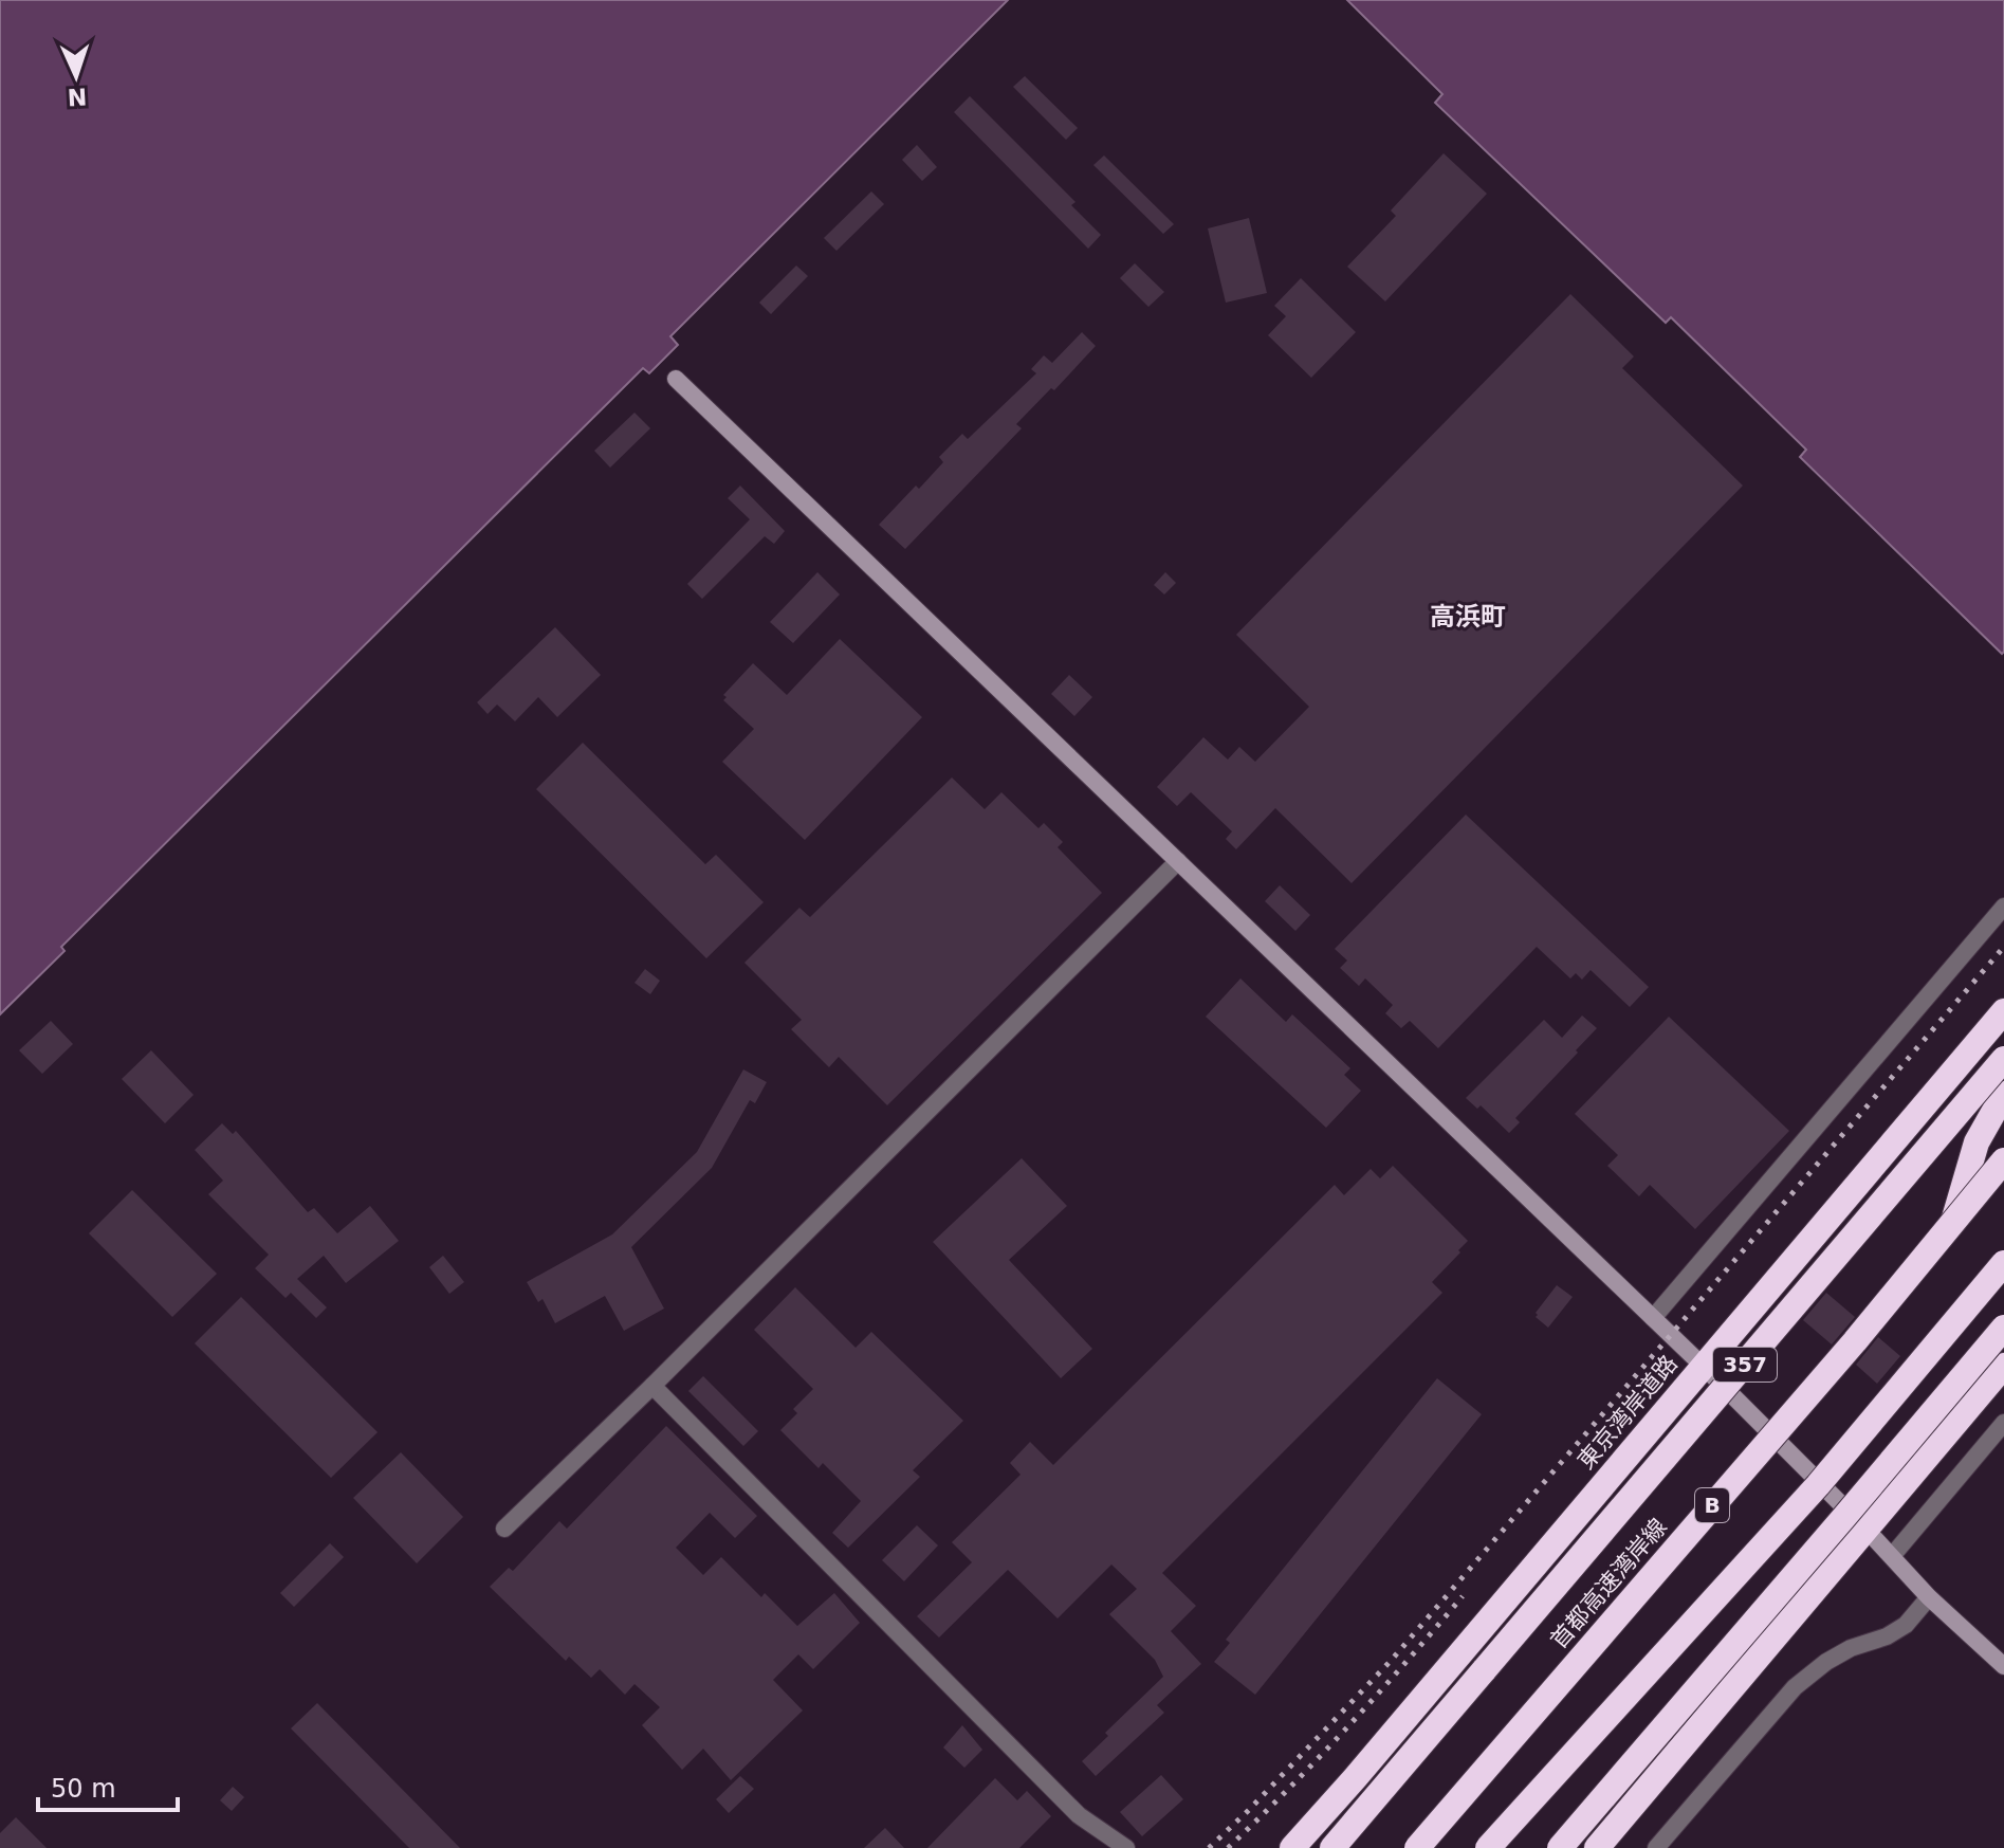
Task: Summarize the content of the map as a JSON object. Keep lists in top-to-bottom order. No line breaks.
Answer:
{"streets":{"highway":["357","東京湾岸道路","B","首都高速湾岸線"]},"districts":["高浜町"],"scale_bar":"50 m","north":"bottom"}
